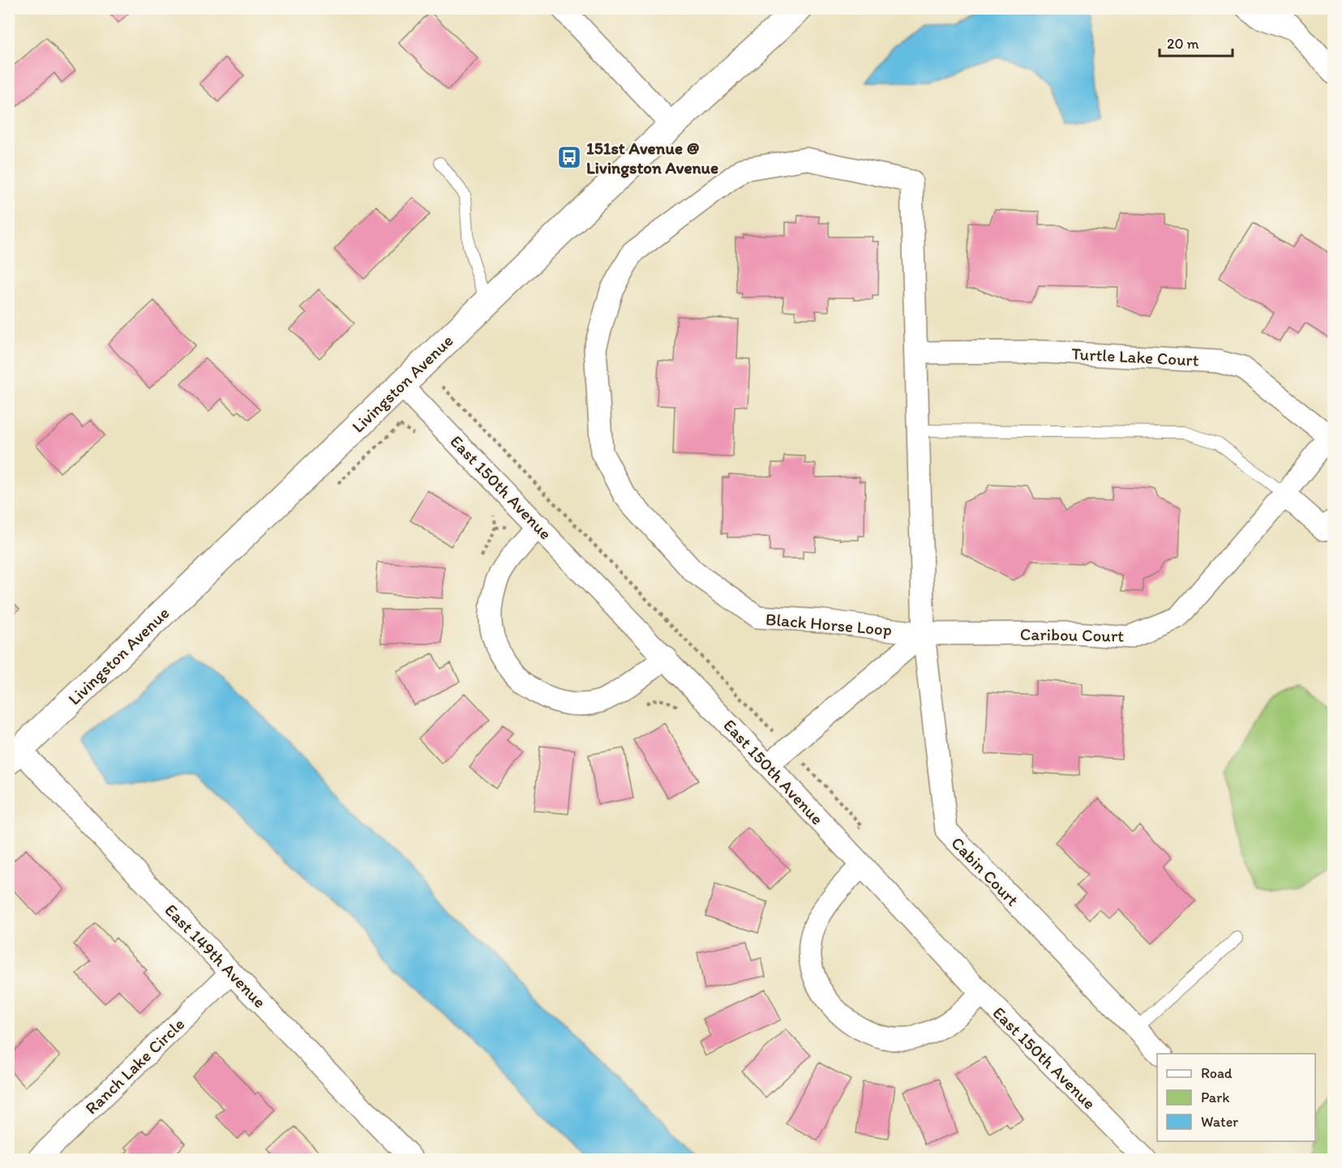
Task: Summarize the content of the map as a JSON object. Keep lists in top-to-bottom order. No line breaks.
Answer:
{"streets":{"street":["Turtle Lake Court","Livingston Avenue","East 150th Avenue","Black Horse Loop","Caribou Court","Cabin Court","East 149th Avenue","Ranch Lake Circle"]},"crossings":[["Turtle Lake Court","Black Horse Loop"],["Turtle Lake Court","Caribou Court"],["Livingston Avenue","East 150th Avenue"],["Livingston Avenue","East 149th Avenue"],["Black Horse Loop","Caribou Court"],["Black Horse Loop","Cabin Court"],["Caribou Court","Cabin Court"],["East 149th Avenue","Ranch Lake Circle"]],"places":{"bus stop":["151st Avenue @ Livingston Avenue"]},"legend":["Road","Park","Water"],"scale_bar":"20 m"}
